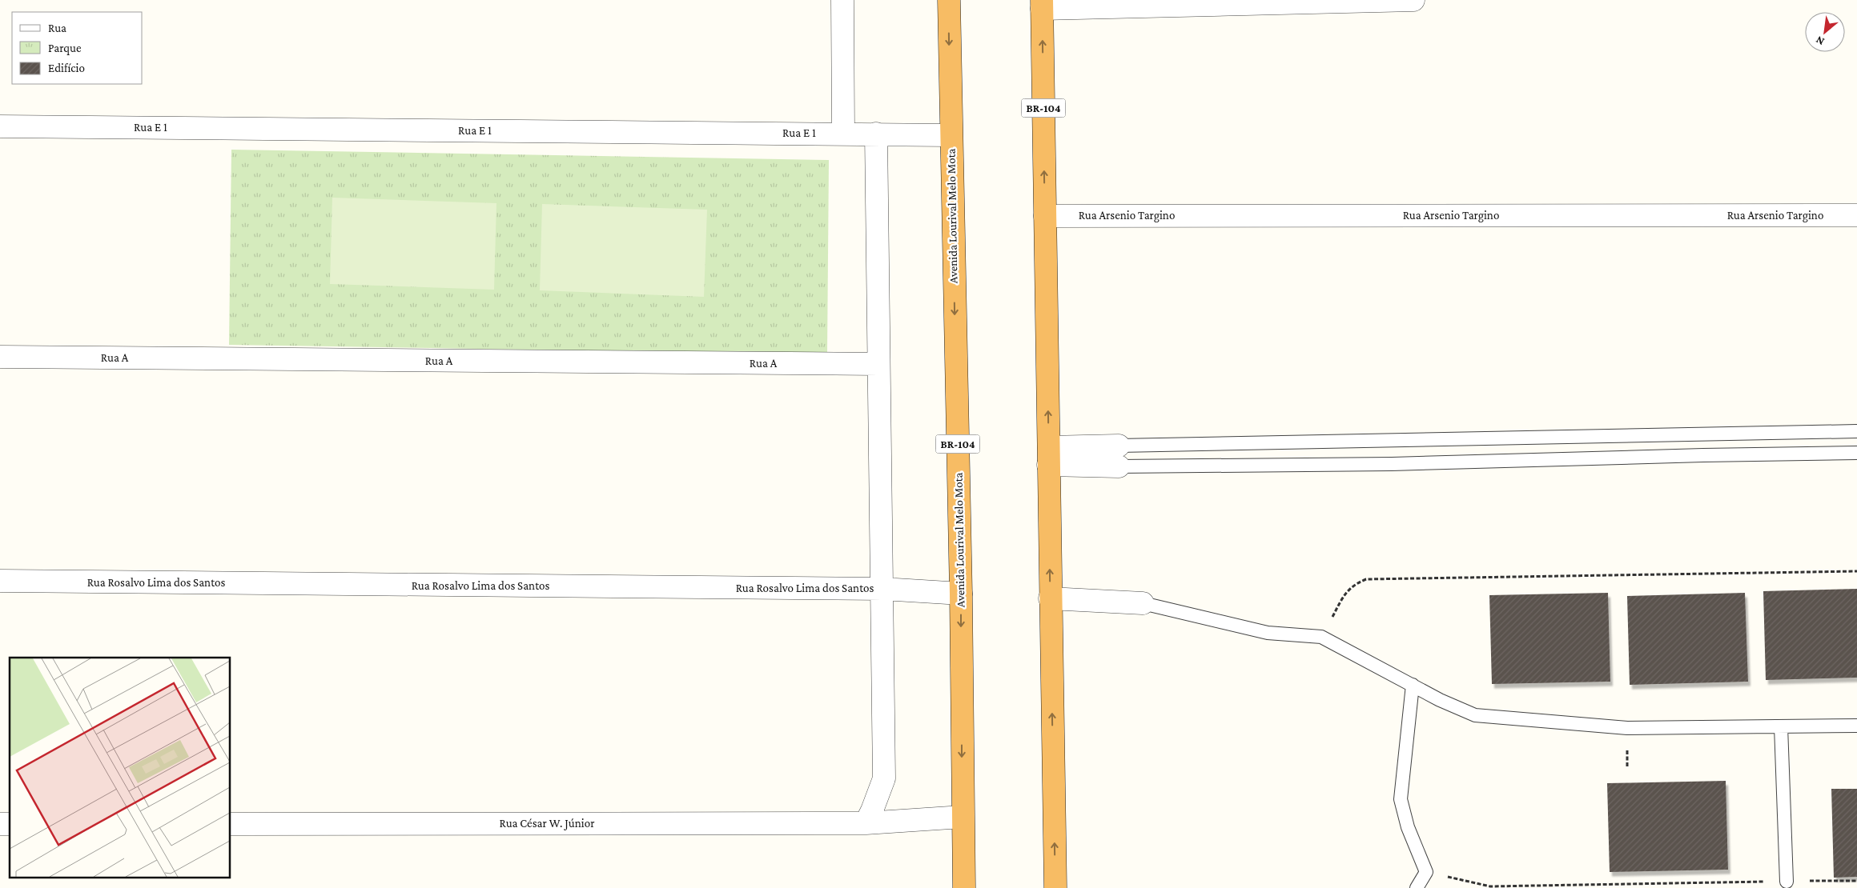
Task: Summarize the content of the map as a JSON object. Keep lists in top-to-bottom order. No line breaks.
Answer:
{"streets":{"highway":["BR-104","Avenida Lourival Melo Mota"],"street":["Rua E 1","Rua Arsenio Targino","Rua A","Rua Rosalvo Lima dos Santos","Rua César W. Júnior"]},"crossings":[["BR-104","Rua Arsenio Targino"],["Rua E 1","Avenida Lourival Melo Mota"],["Avenida Lourival Melo Mota","Rua Rosalvo Lima dos Santos"],["Avenida Lourival Melo Mota","Rua César W. Júnior"]],"legend":["Rua","Parque","Edifício"],"north":"bottom left"}
